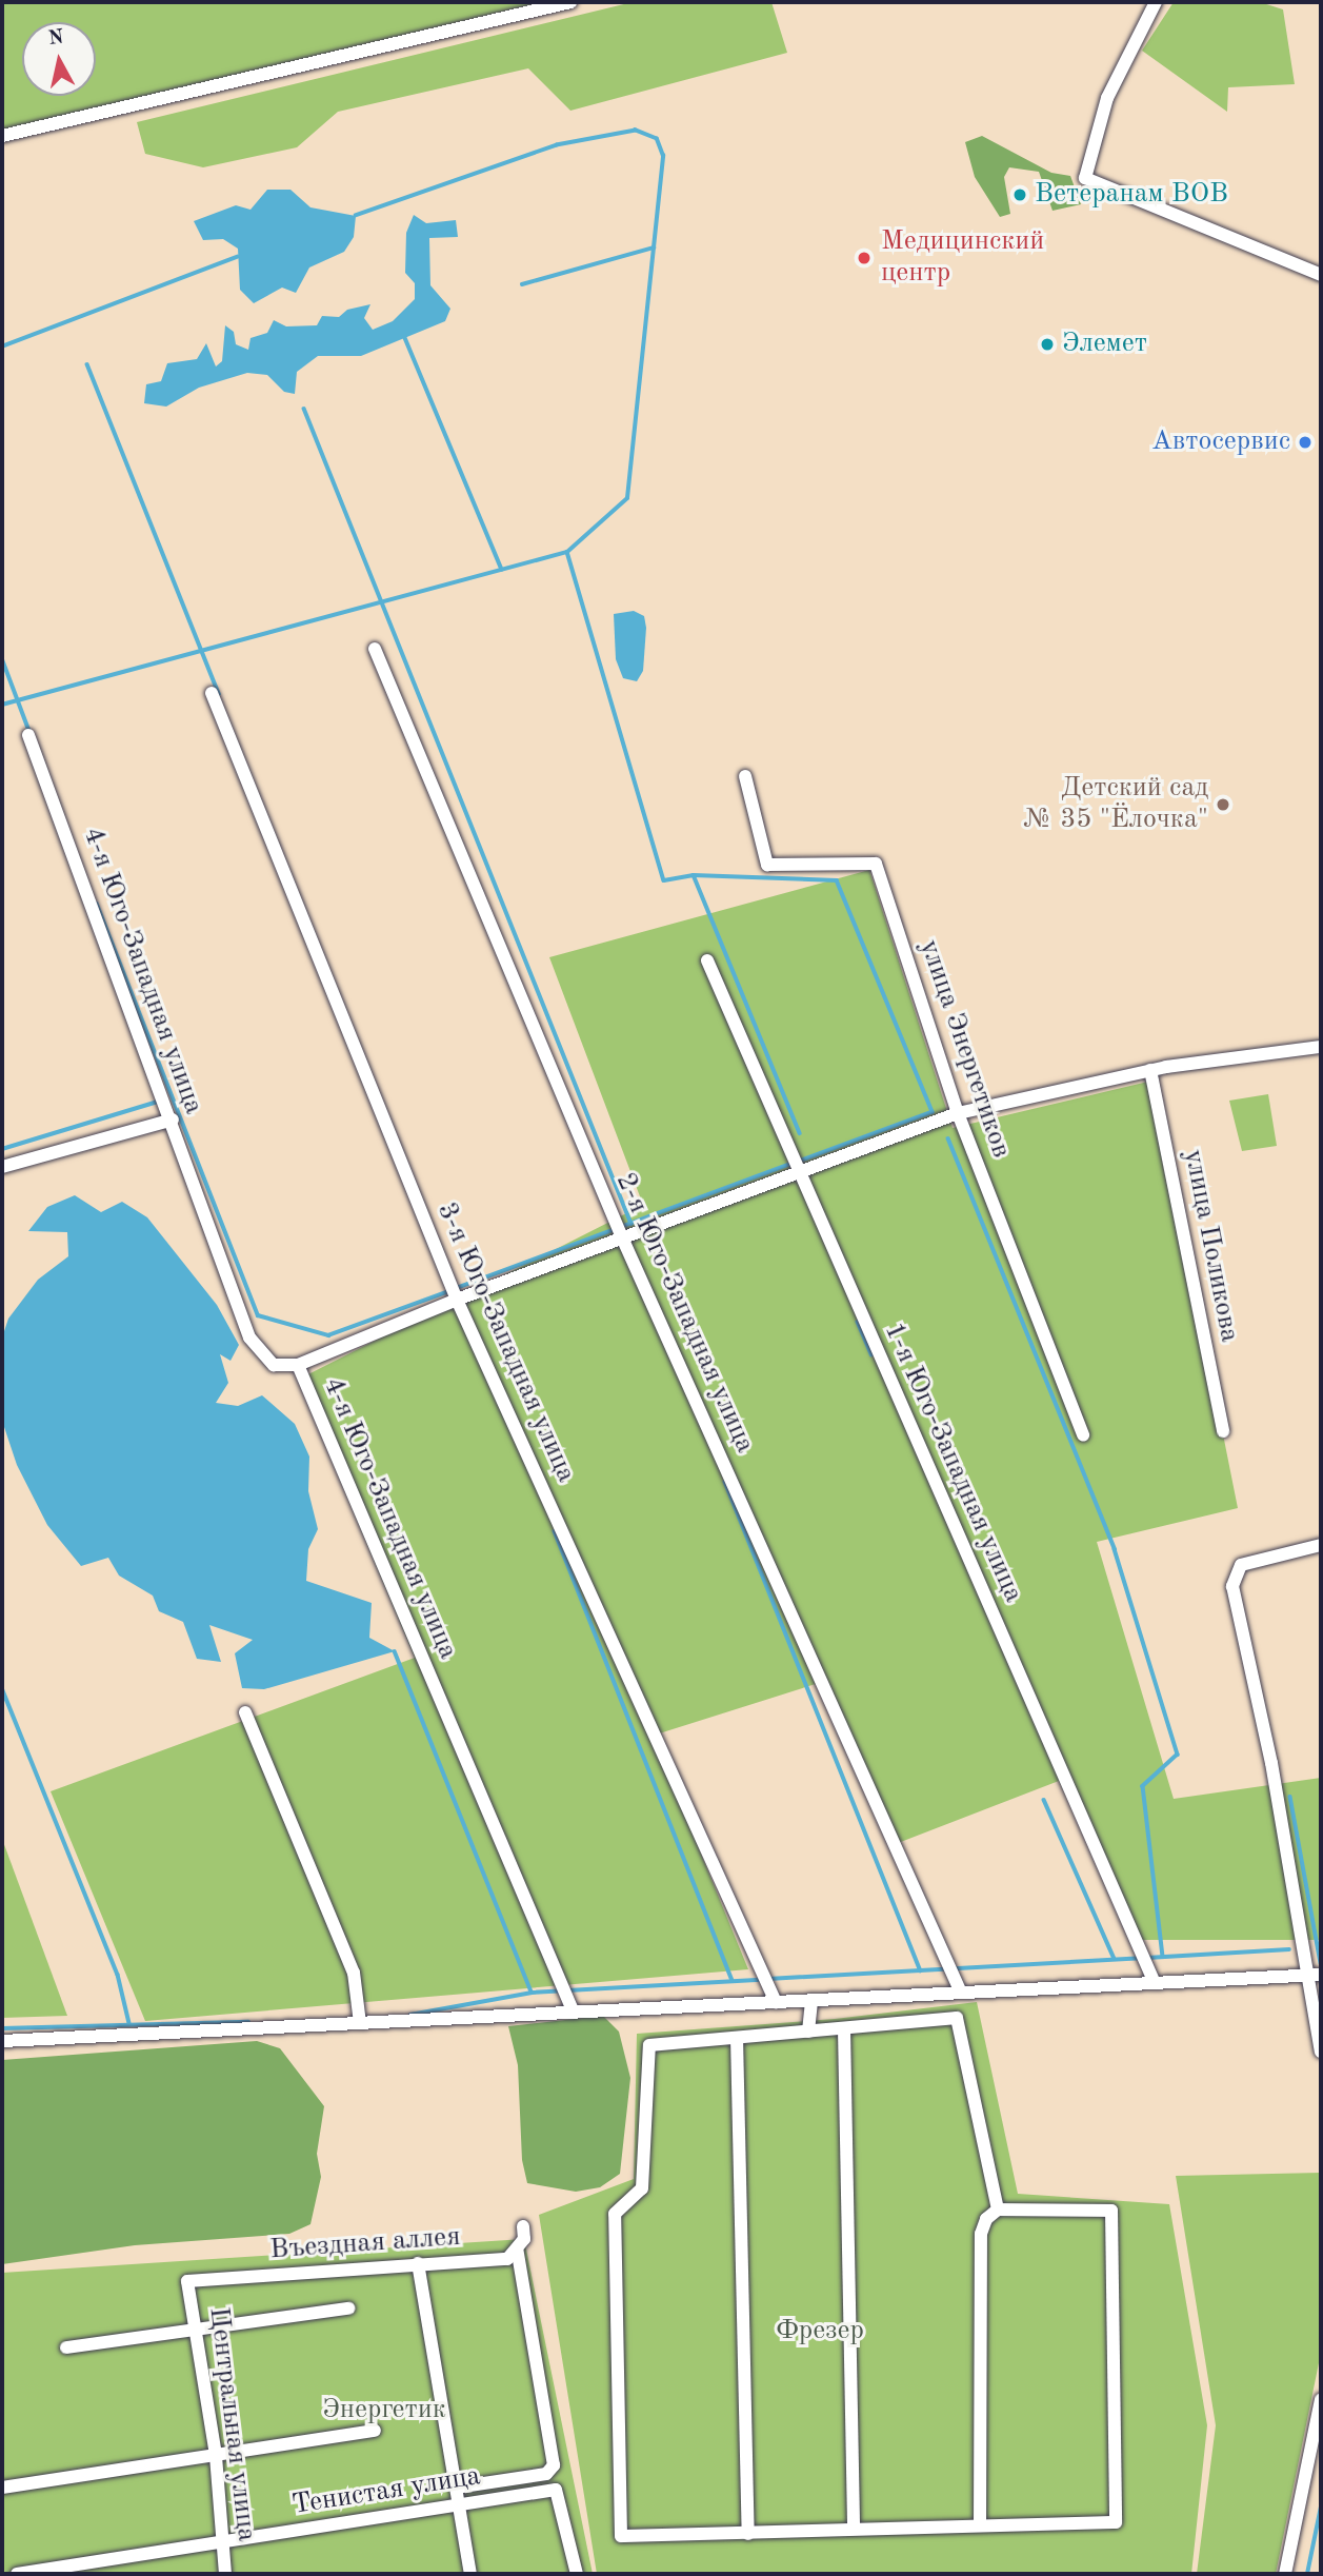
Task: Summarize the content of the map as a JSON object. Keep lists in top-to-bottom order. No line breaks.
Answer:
{"streets":{"street":["4-я Юго-Западная улица","улица Энергетиков","улица Поликова","2-я Юго-Западная улица","3-я Юго-Западная улица","1-я Юго-Западная улица","Въездная аллея","Центральная улица","Тенистая улица"]},"crossings":[["Въездная аллея","Центральная улица"],["Центральная улица","Тенистая улица"]],"parks":["Фрезер","Энергетик"],"places":["Ветеранам ВОВ","Медицинский центр","Элемет","Автосервис","Детский сад № 35 \"Ёлочка\""],"north":"top"}
